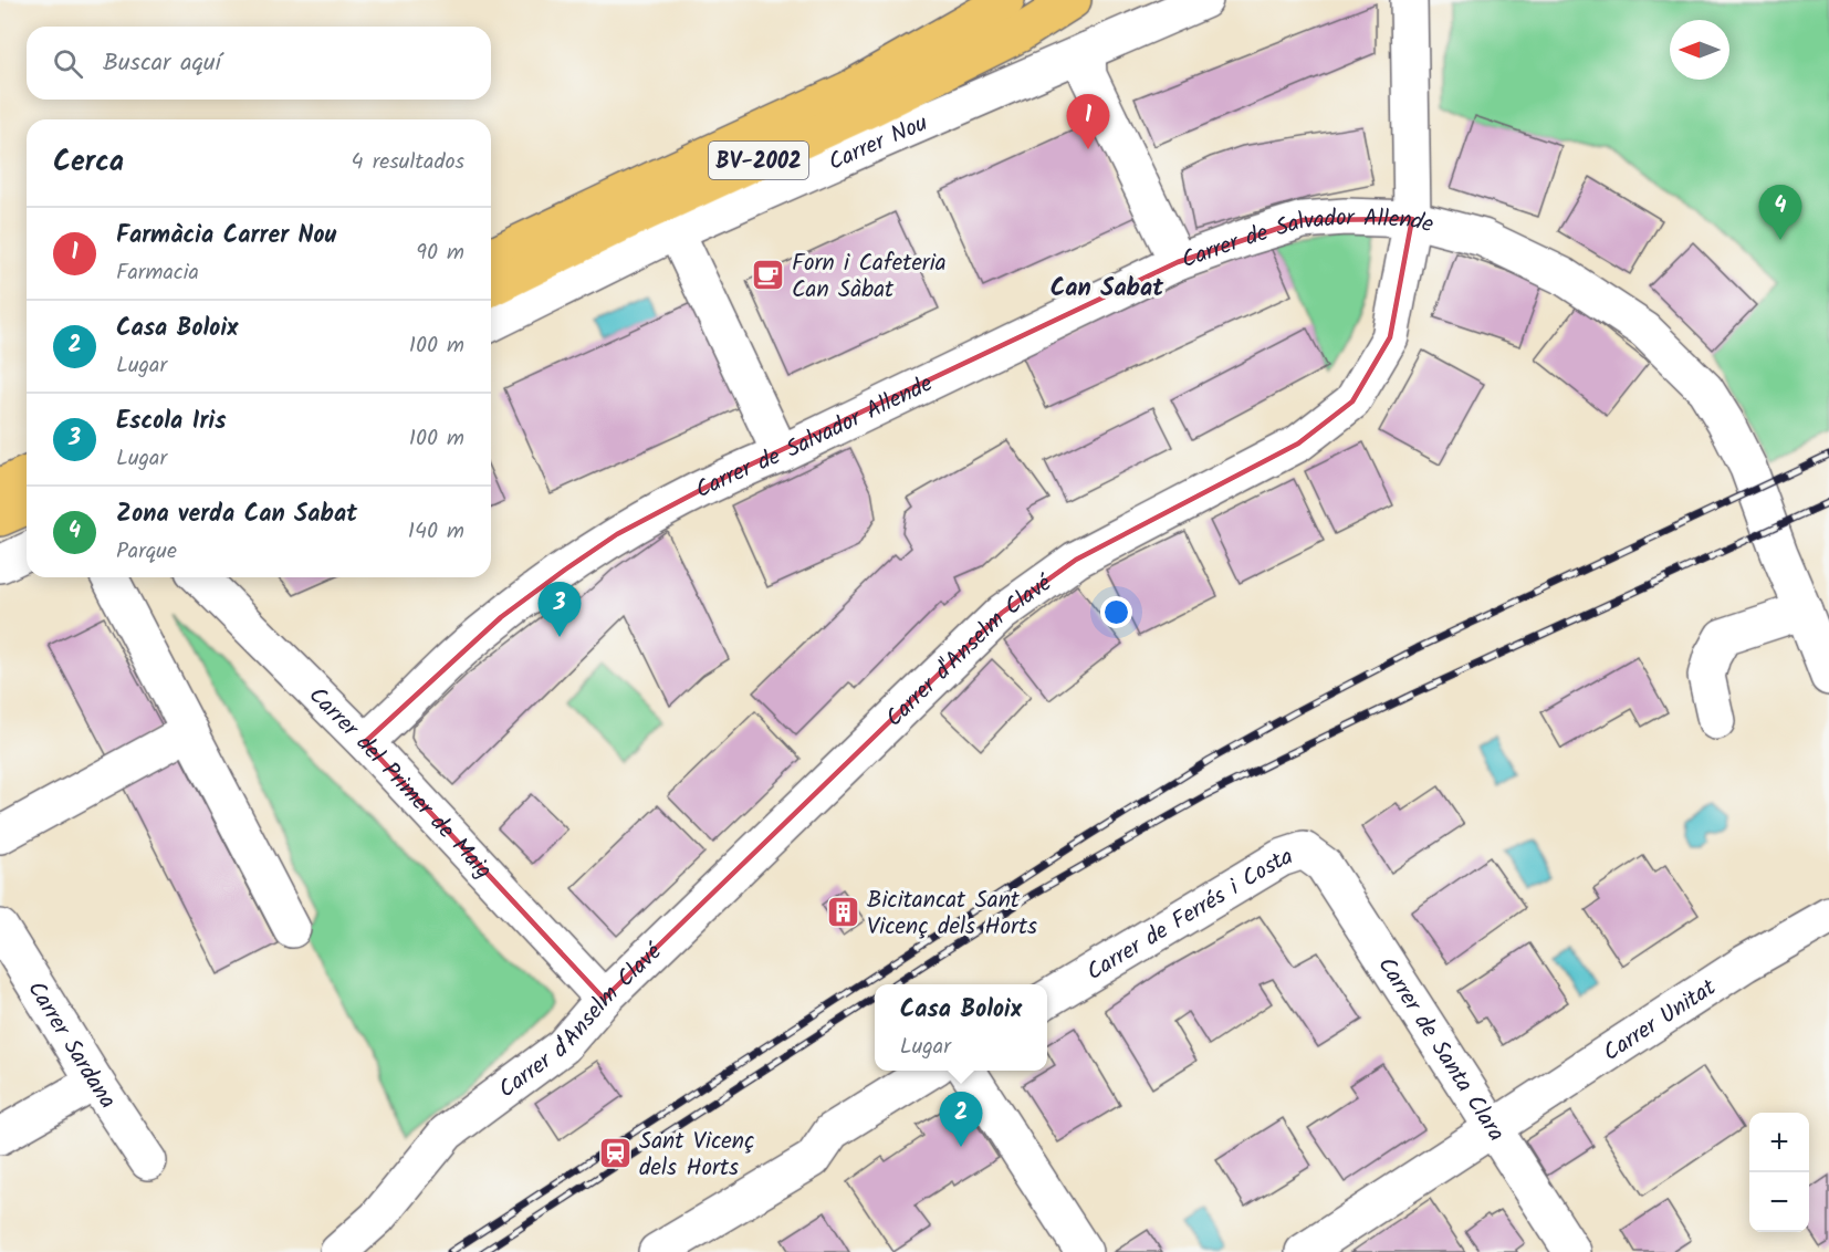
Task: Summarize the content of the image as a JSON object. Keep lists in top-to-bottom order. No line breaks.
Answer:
{"streets":{"main road":["BV-2002"],"street":["Carrer Nou","Carrer de Salvador Allende","Carrer d'Anselm Clavé","Carrer del Primer de Maig","Carrer de Ferrés i Costa","Carrer Unitat","Carrer Sardana","Carrer de Santa Clara"]},"crossings":[["Carrer de Salvador Allende","Carrer d'Anselm Clavé"],["Carrer de Salvador Allende","Carrer del Primer de Maig"],["Carrer d'Anselm Clavé","Carrer del Primer de Maig"],["Carrer de Ferrés i Costa","Carrer de Santa Clara"],["Carrer Unitat","Carrer de Santa Clara"]],"districts":["Can Sabat"],"places":{"cafe":["Forn i Cafeteria Can Sàbat"],"building":["Bicitancat Sant Vicenç dels Horts"],"station":["Sant Vicenç dels Horts"]},"north":"left","page":{"search":"Buscar aquí","pins":["1","4","3","2"],"heading":["Cerca","4 resultados"],"list":[{"mark":"1","name":"Farmàcia Carrer Nou","note":"Farmacia","value":"90 m"},{"mark":"2","name":"Casa Boloix","note":"Lugar","value":"100 m"},{"mark":"3","name":"Escola Iris","note":"Lugar","value":"100 m"},{"mark":"4","name":"Zona verda Can Sabat","note":"Parque","value":"140 m"}],"popup":["Casa Boloix","Lugar"],"map_buttons":["+","−"]}}
